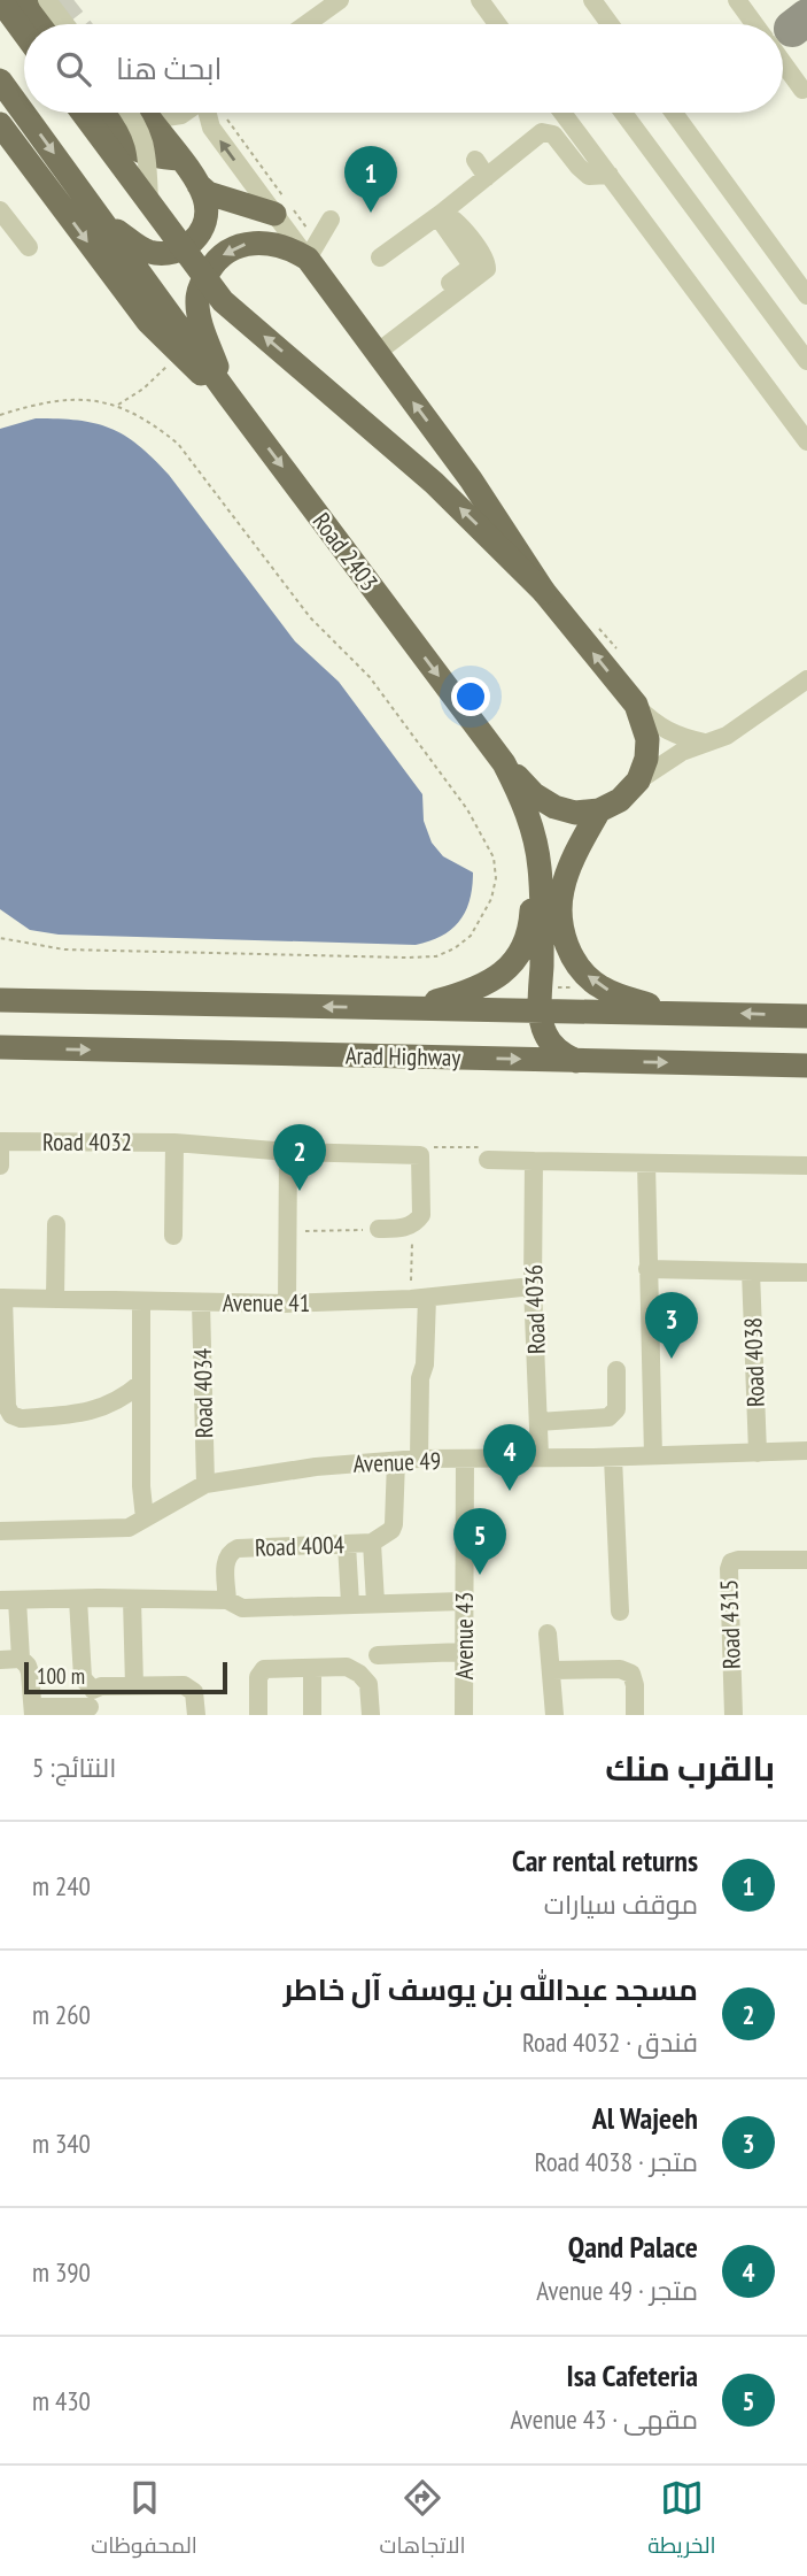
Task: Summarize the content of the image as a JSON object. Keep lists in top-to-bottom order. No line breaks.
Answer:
{"streets":{"main road":["Road 2403","Arad Highway"],"street":["Road 4032","Avenue 41","Road 4036","Road 4038","Road 4034","Avenue 49","Road 4004","Road 4315","Avenue 43"]},"crossings":[["Road 2403","Arad Highway"],["Avenue 41","Road 4036"],["Avenue 41","Road 4034"],["Road 4036","Avenue 49"],["Road 4038","Avenue 49"],["Road 4034","Avenue 49"],["Avenue 49","Road 4004"],["Avenue 49","Avenue 43"]],"scale_bar":"100 m","page":{"search":"ابحث هنا","pins":["1","2","3","4","5"],"scale":"100 m","heading":["بالقرب منك","النتائج: 5"],"list":[{"mark":"1","name":"Car rental returns","note":"موقف سيارات","value":"240 m"},{"mark":"2","name":"مسجد عبدالله بن يوسف آل خاطر","note":"فندق · Road 4032","value":"260 m"},{"mark":"3","name":"Al Wajeeh","note":"متجر · Road 4038","value":"340 m"},{"mark":"4","name":"Qand Palace","note":"متجر · Avenue 49","value":"390 m"},{"mark":"5","name":"Isa Cafeteria","note":"مقهى · Avenue 43","value":"430 m"}],"nav":["الخريطة","الاتجاهات","المحفوظات"]}}
